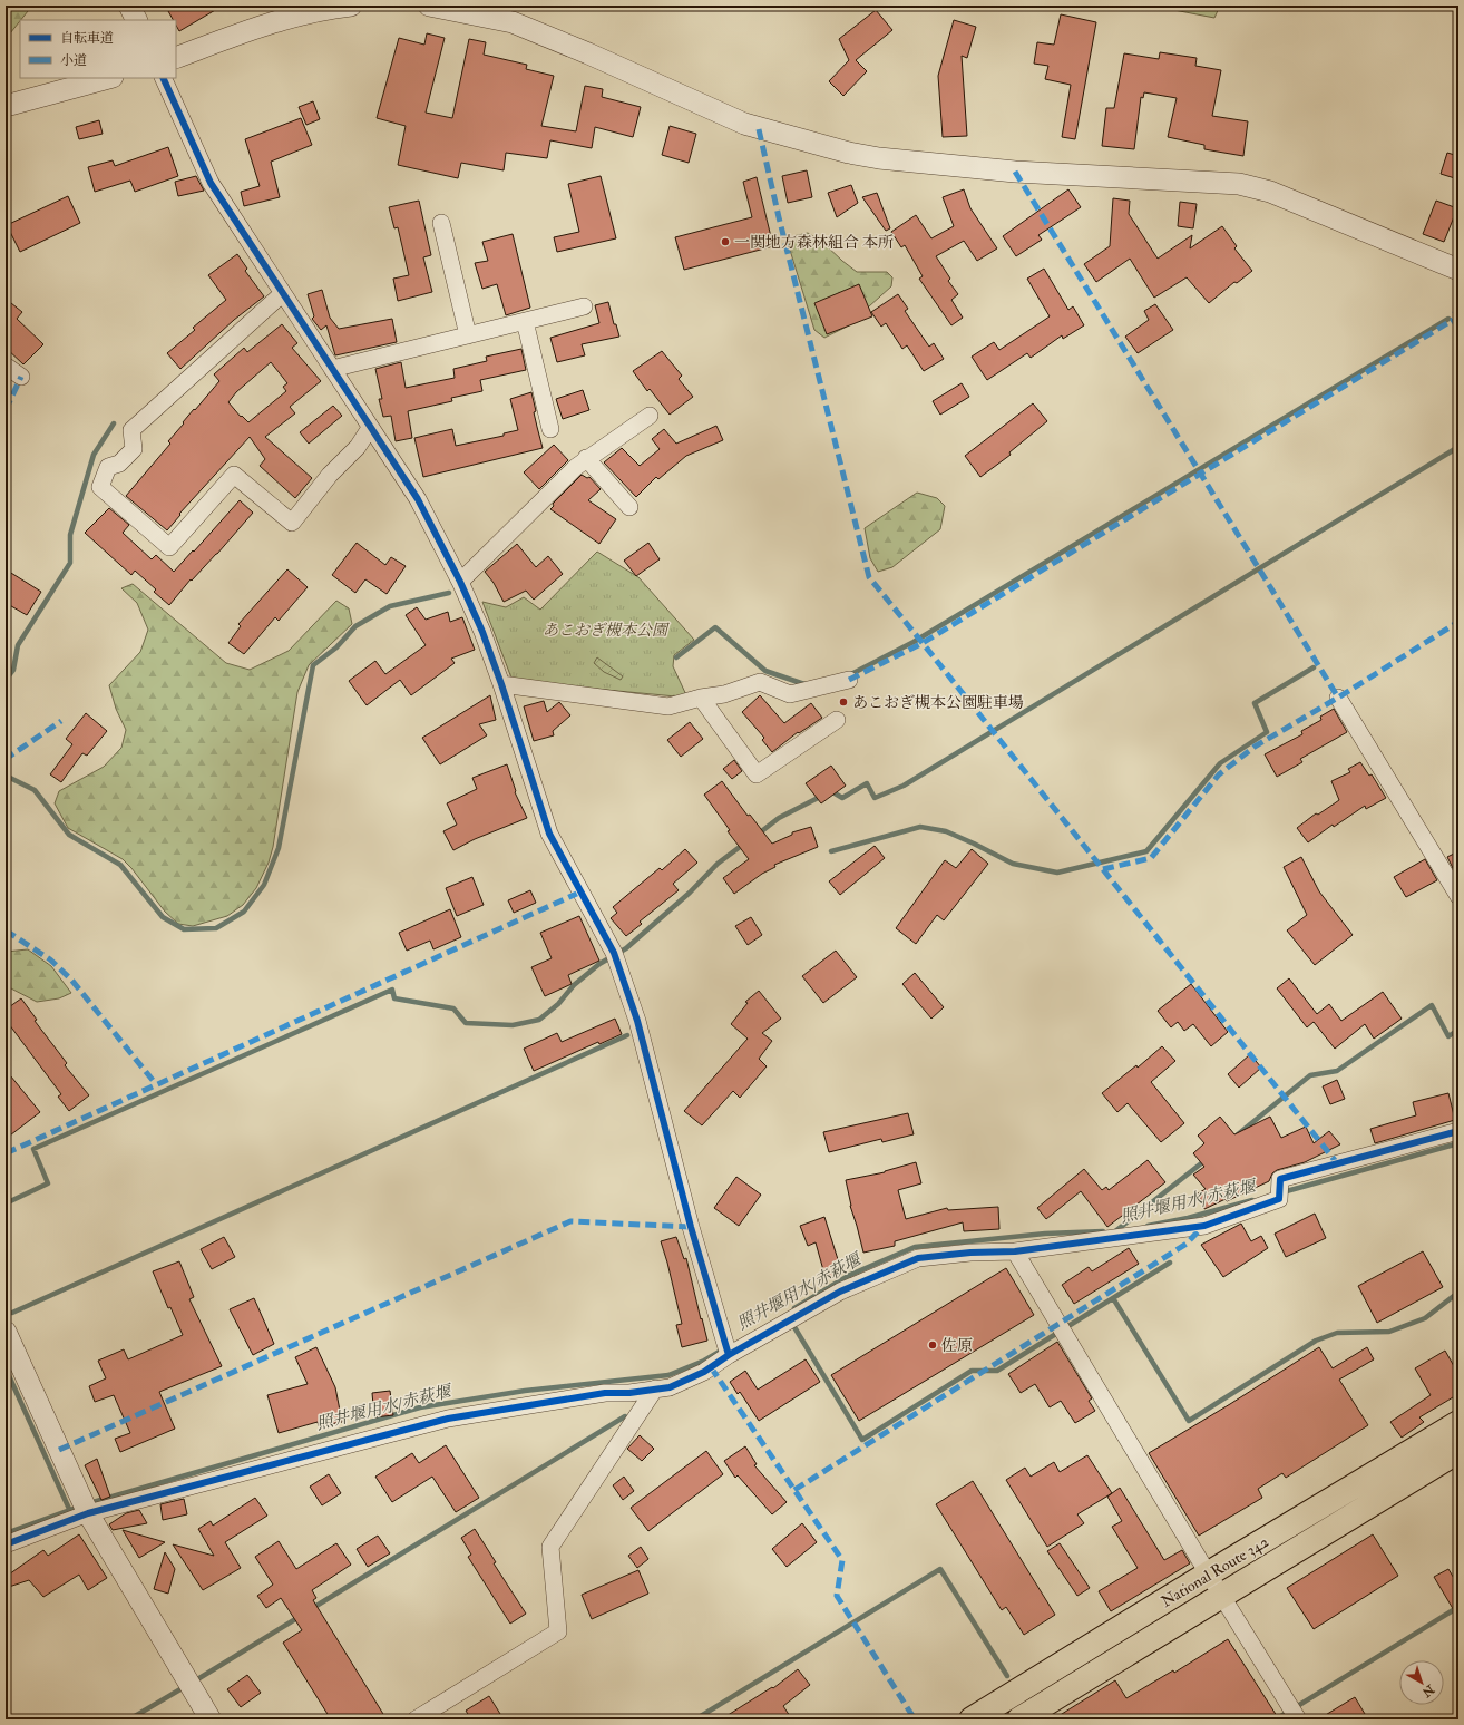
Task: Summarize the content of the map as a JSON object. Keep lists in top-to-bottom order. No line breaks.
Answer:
{"streets":{"highway":["National Route 342"]},"water":["照井堰用水/赤萩堰"],"parks":["あこおぎ槻本公園"],"places":["一関地方森林組合 本所","あこおぎ槻本公園駐車場","佐原"],"legend":["自転車道","小道"],"north":"bottom right"}
